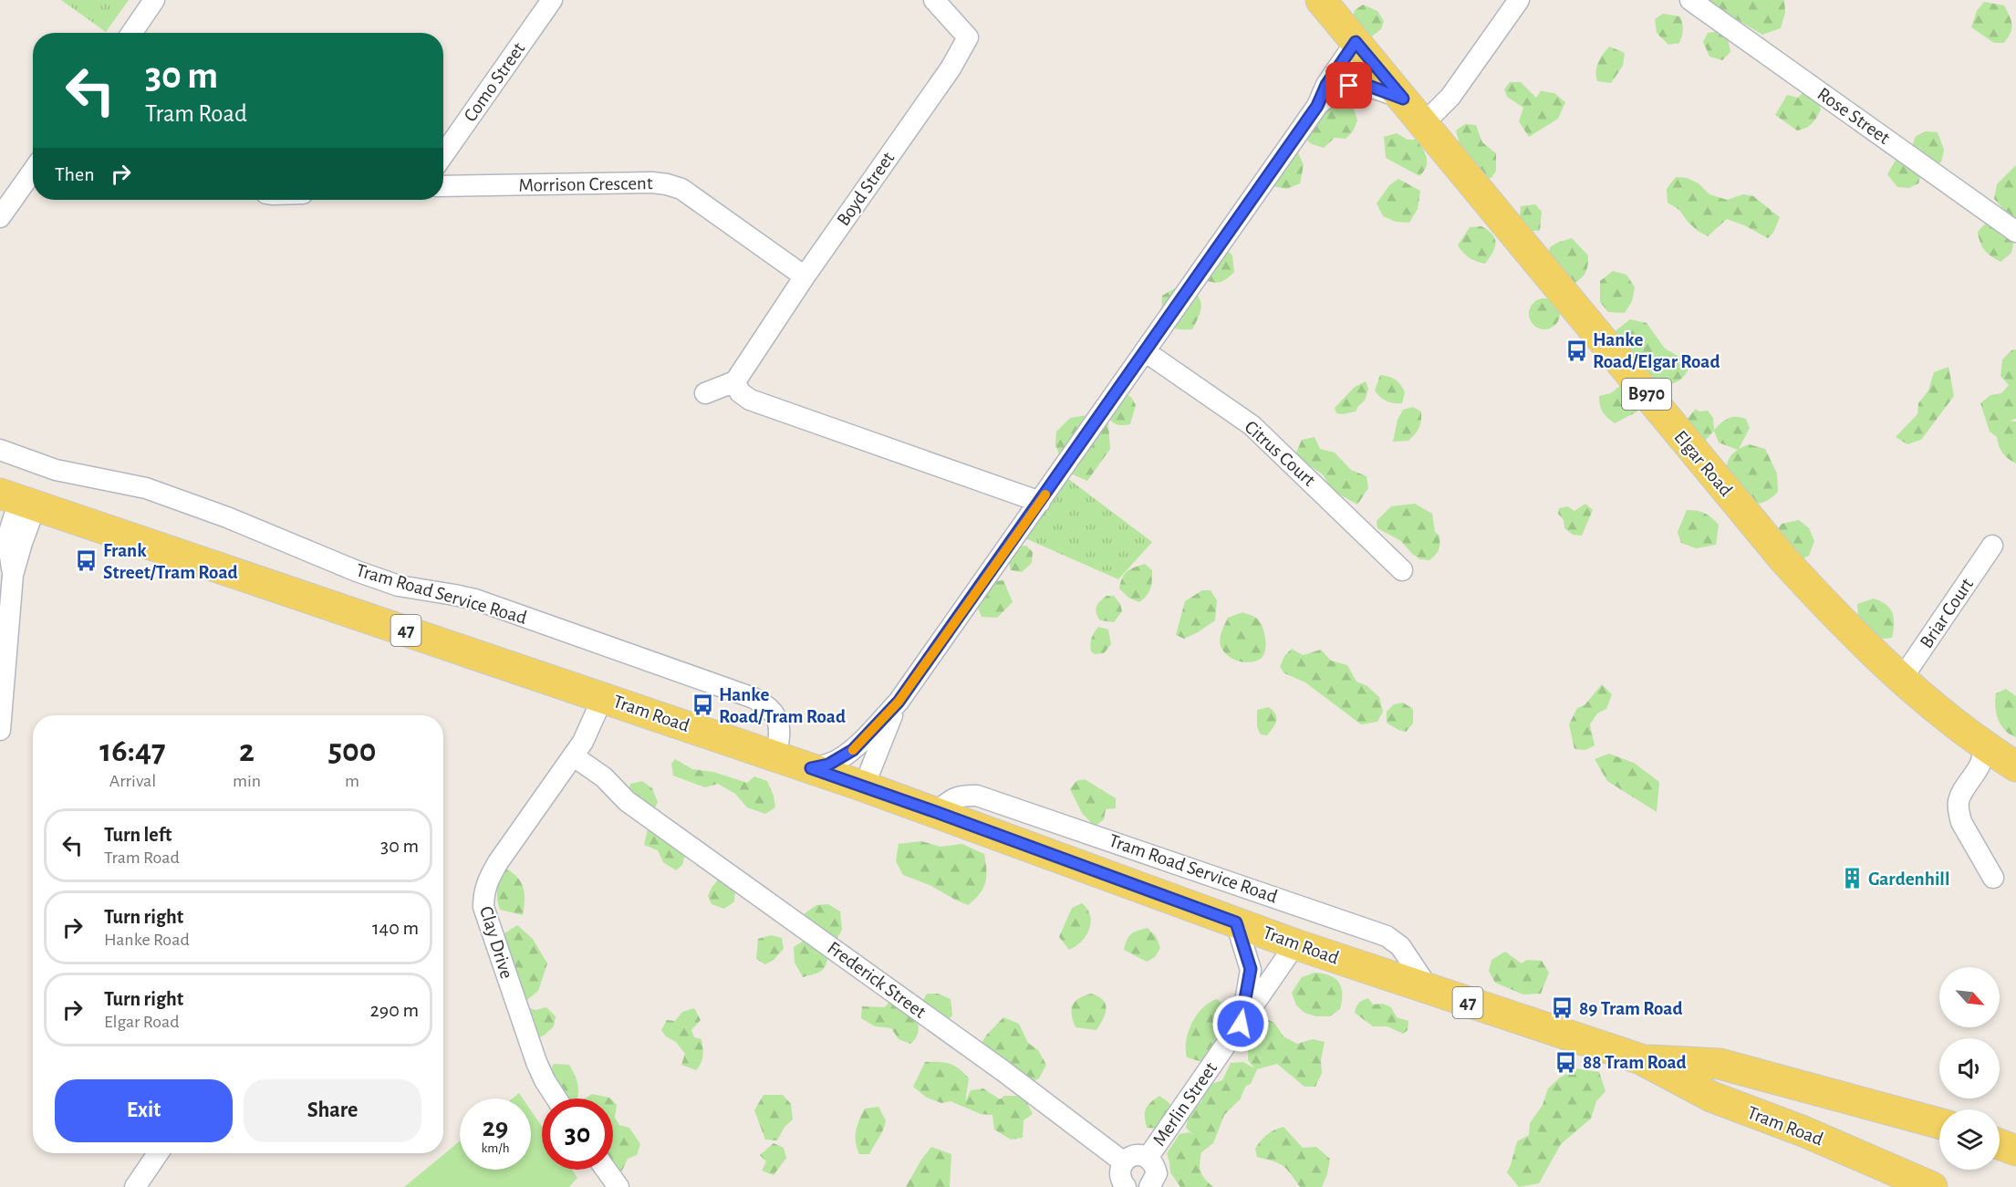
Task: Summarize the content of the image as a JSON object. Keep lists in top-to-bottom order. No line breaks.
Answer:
{"streets":{"main road":["B970","Elgar Road","47","Tram Road"],"street":["Como Street","Rose Street","Morrison Crescent","Boyd Street","Citrus Court","Tram Road Service Road","Briar Court","Clay Drive","Frederick Street","Merlin Street"]},"crossings":[["Morrison Crescent","Boyd Street"],["Elgar Road","Briar Court"],["Tram Road Service Road","Tram Road"],["Tram Road","Clay Drive"],["Tram Road","Merlin Street"],["Clay Drive","Frederick Street"]],"places":{"bus stop":["Hanke Road/Elgar Road","Frank Street/Tram Road","Hanke Road/Tram Road","89 Tram Road","88 Tram Road"],"building":["Gardenhill"]},"north":"bottom right","page":{"turn":["30 m","Tram Road"],"then":"Then","eta":["16:47","Arrival","2","min","500","m"],"list":[{"name":"Turn left","note":"Tram Road","value":"30 m"},{"name":"Turn right","note":"Hanke Road","value":"140 m"},{"name":"Turn right","note":"Elgar Road","value":"290 m"}],"buttons":["Exit","Share"],"speed":"29 km/h","limit":"30"}}
